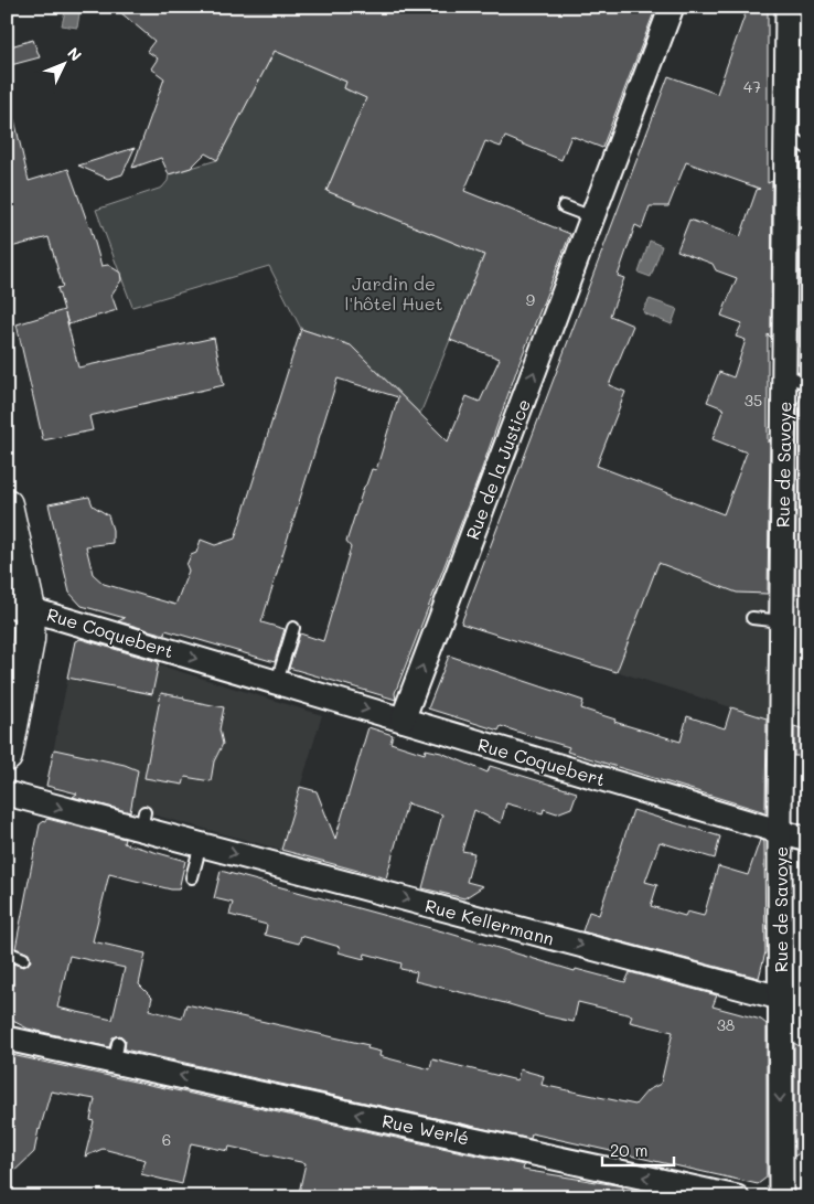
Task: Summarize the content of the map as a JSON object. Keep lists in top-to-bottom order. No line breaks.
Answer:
{"streets":{"street":["Rue de Savoye","Rue de la Justice","Rue Coquebert","Rue Kellermann","Rue Werlé"]},"crossings":[["Rue de Savoye","Rue Coquebert"],["Rue de Savoye","Rue Kellermann"],["Rue de la Justice","Rue Coquebert"]],"one_way":["Rue de la Justice","Rue Coquebert","Rue Kellermann","Rue Werlé"],"parks":["Jardin de l'hôtel Huet"],"house_numbers":["47","9","35","38","6"],"scale_bar":"20 m","north":"top right"}
